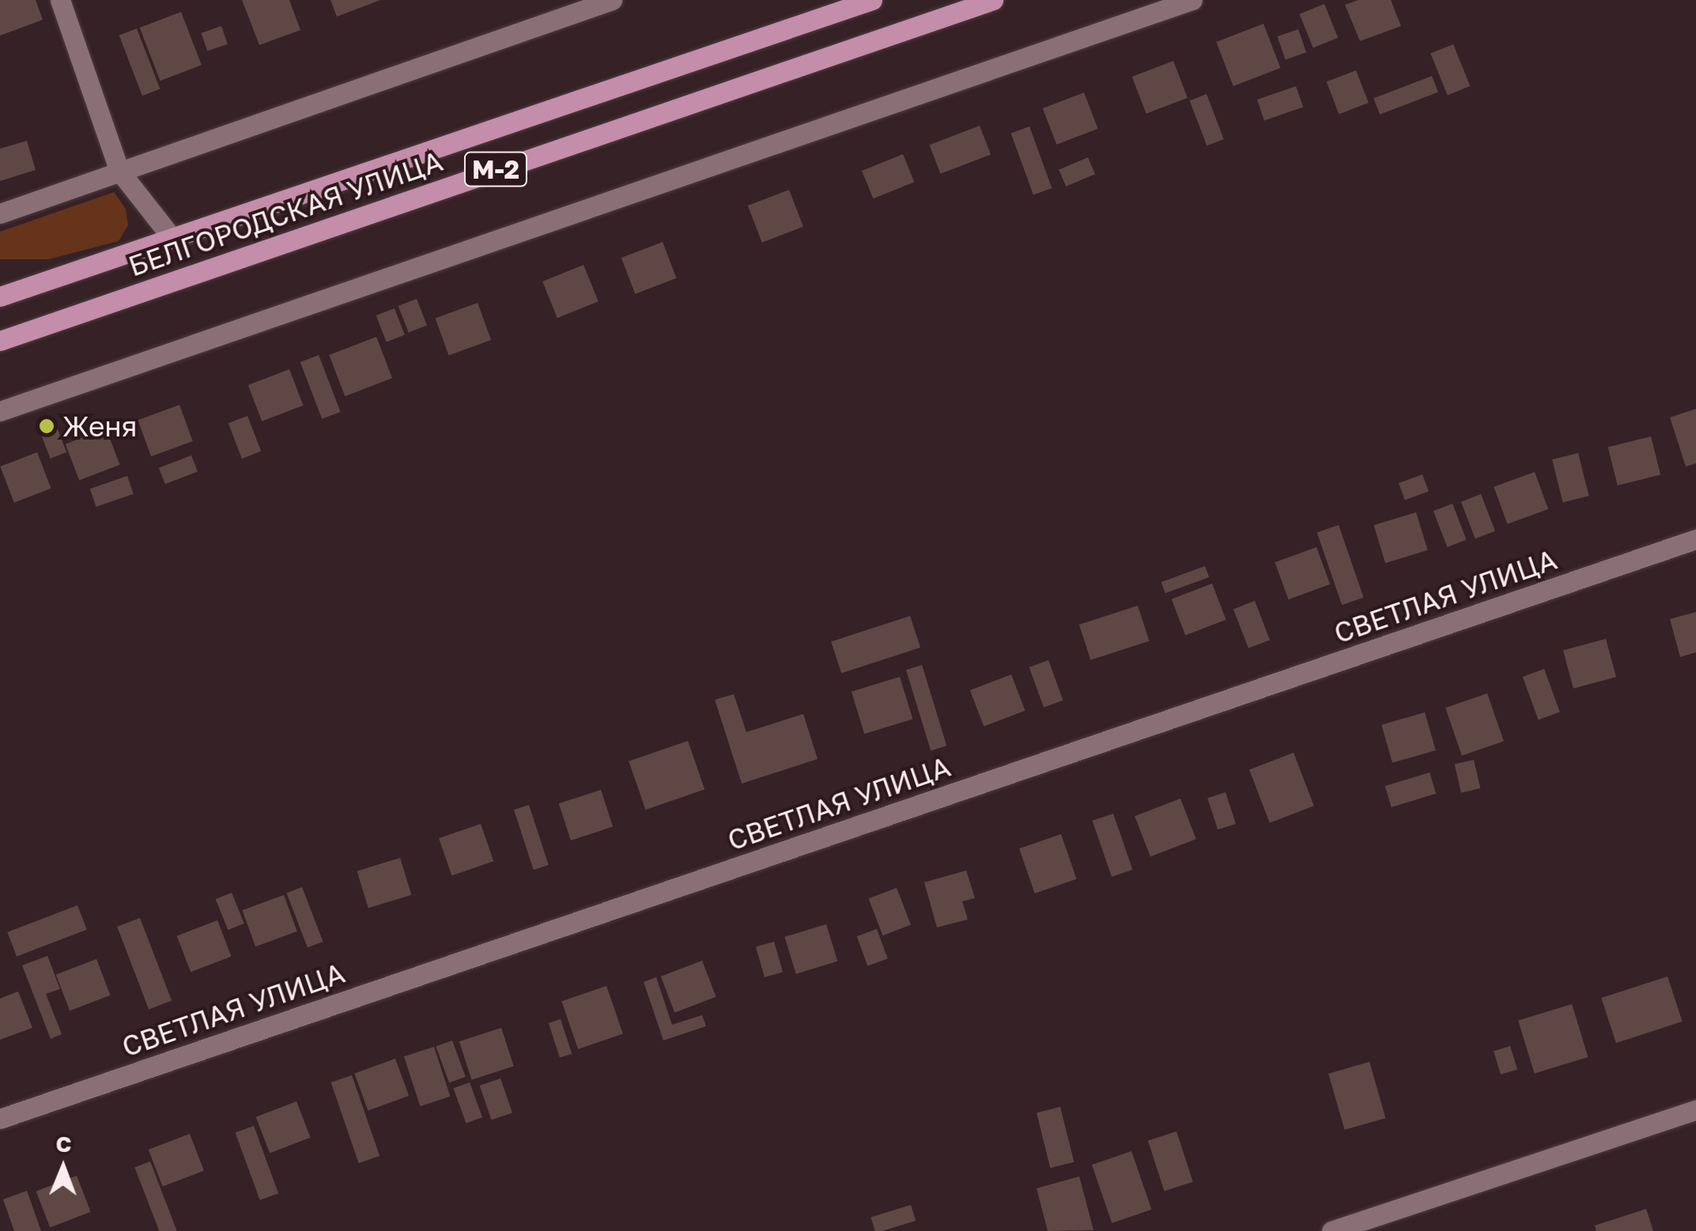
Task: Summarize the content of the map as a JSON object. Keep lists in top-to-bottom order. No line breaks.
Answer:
{"streets":{"main road":["М-2","БЕЛГОРОДСКАЯ УЛИЦА"],"street":["СВЕТЛАЯ УЛИЦА"]},"places":["Женя"],"north":"top"}
